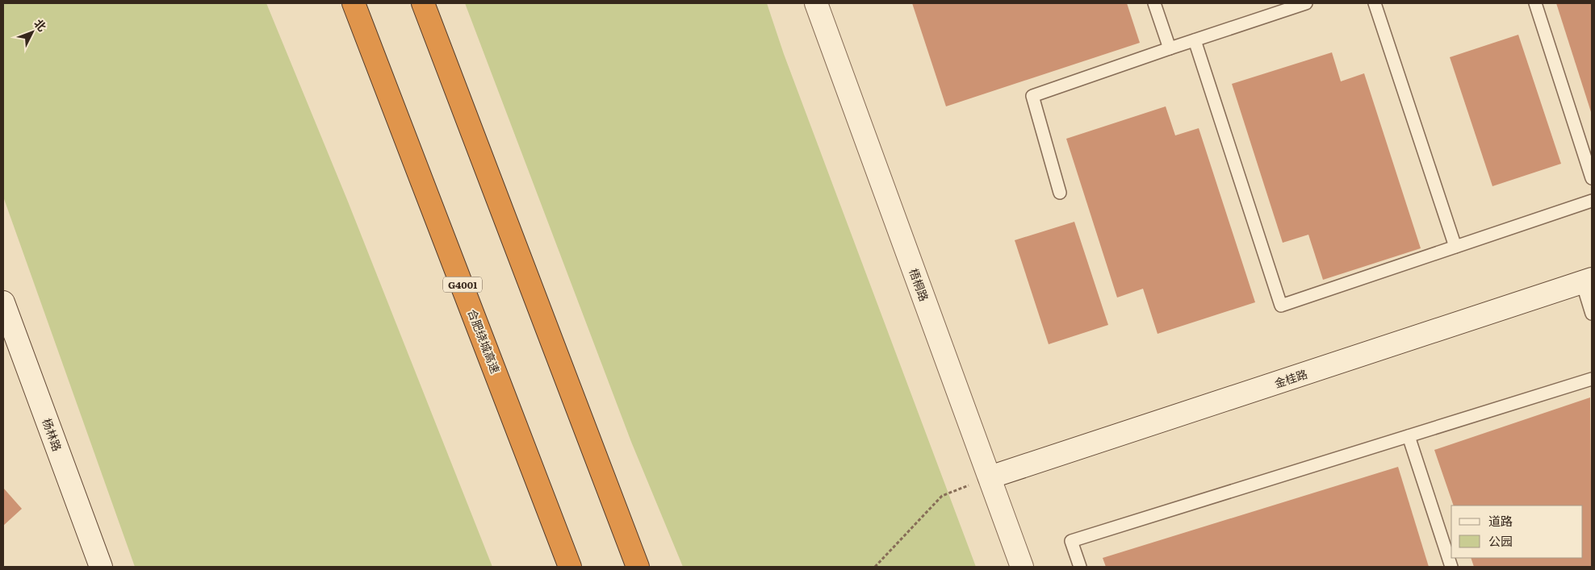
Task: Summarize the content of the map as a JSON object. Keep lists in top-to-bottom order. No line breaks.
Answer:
{"streets":{"highway":["G4001","合肥绕城高速"],"street":["梧桐路","金桂路","杨林路"]},"crossings":[["梧桐路","金桂路"]],"legend":["道路","公园"],"north":"top right"}
